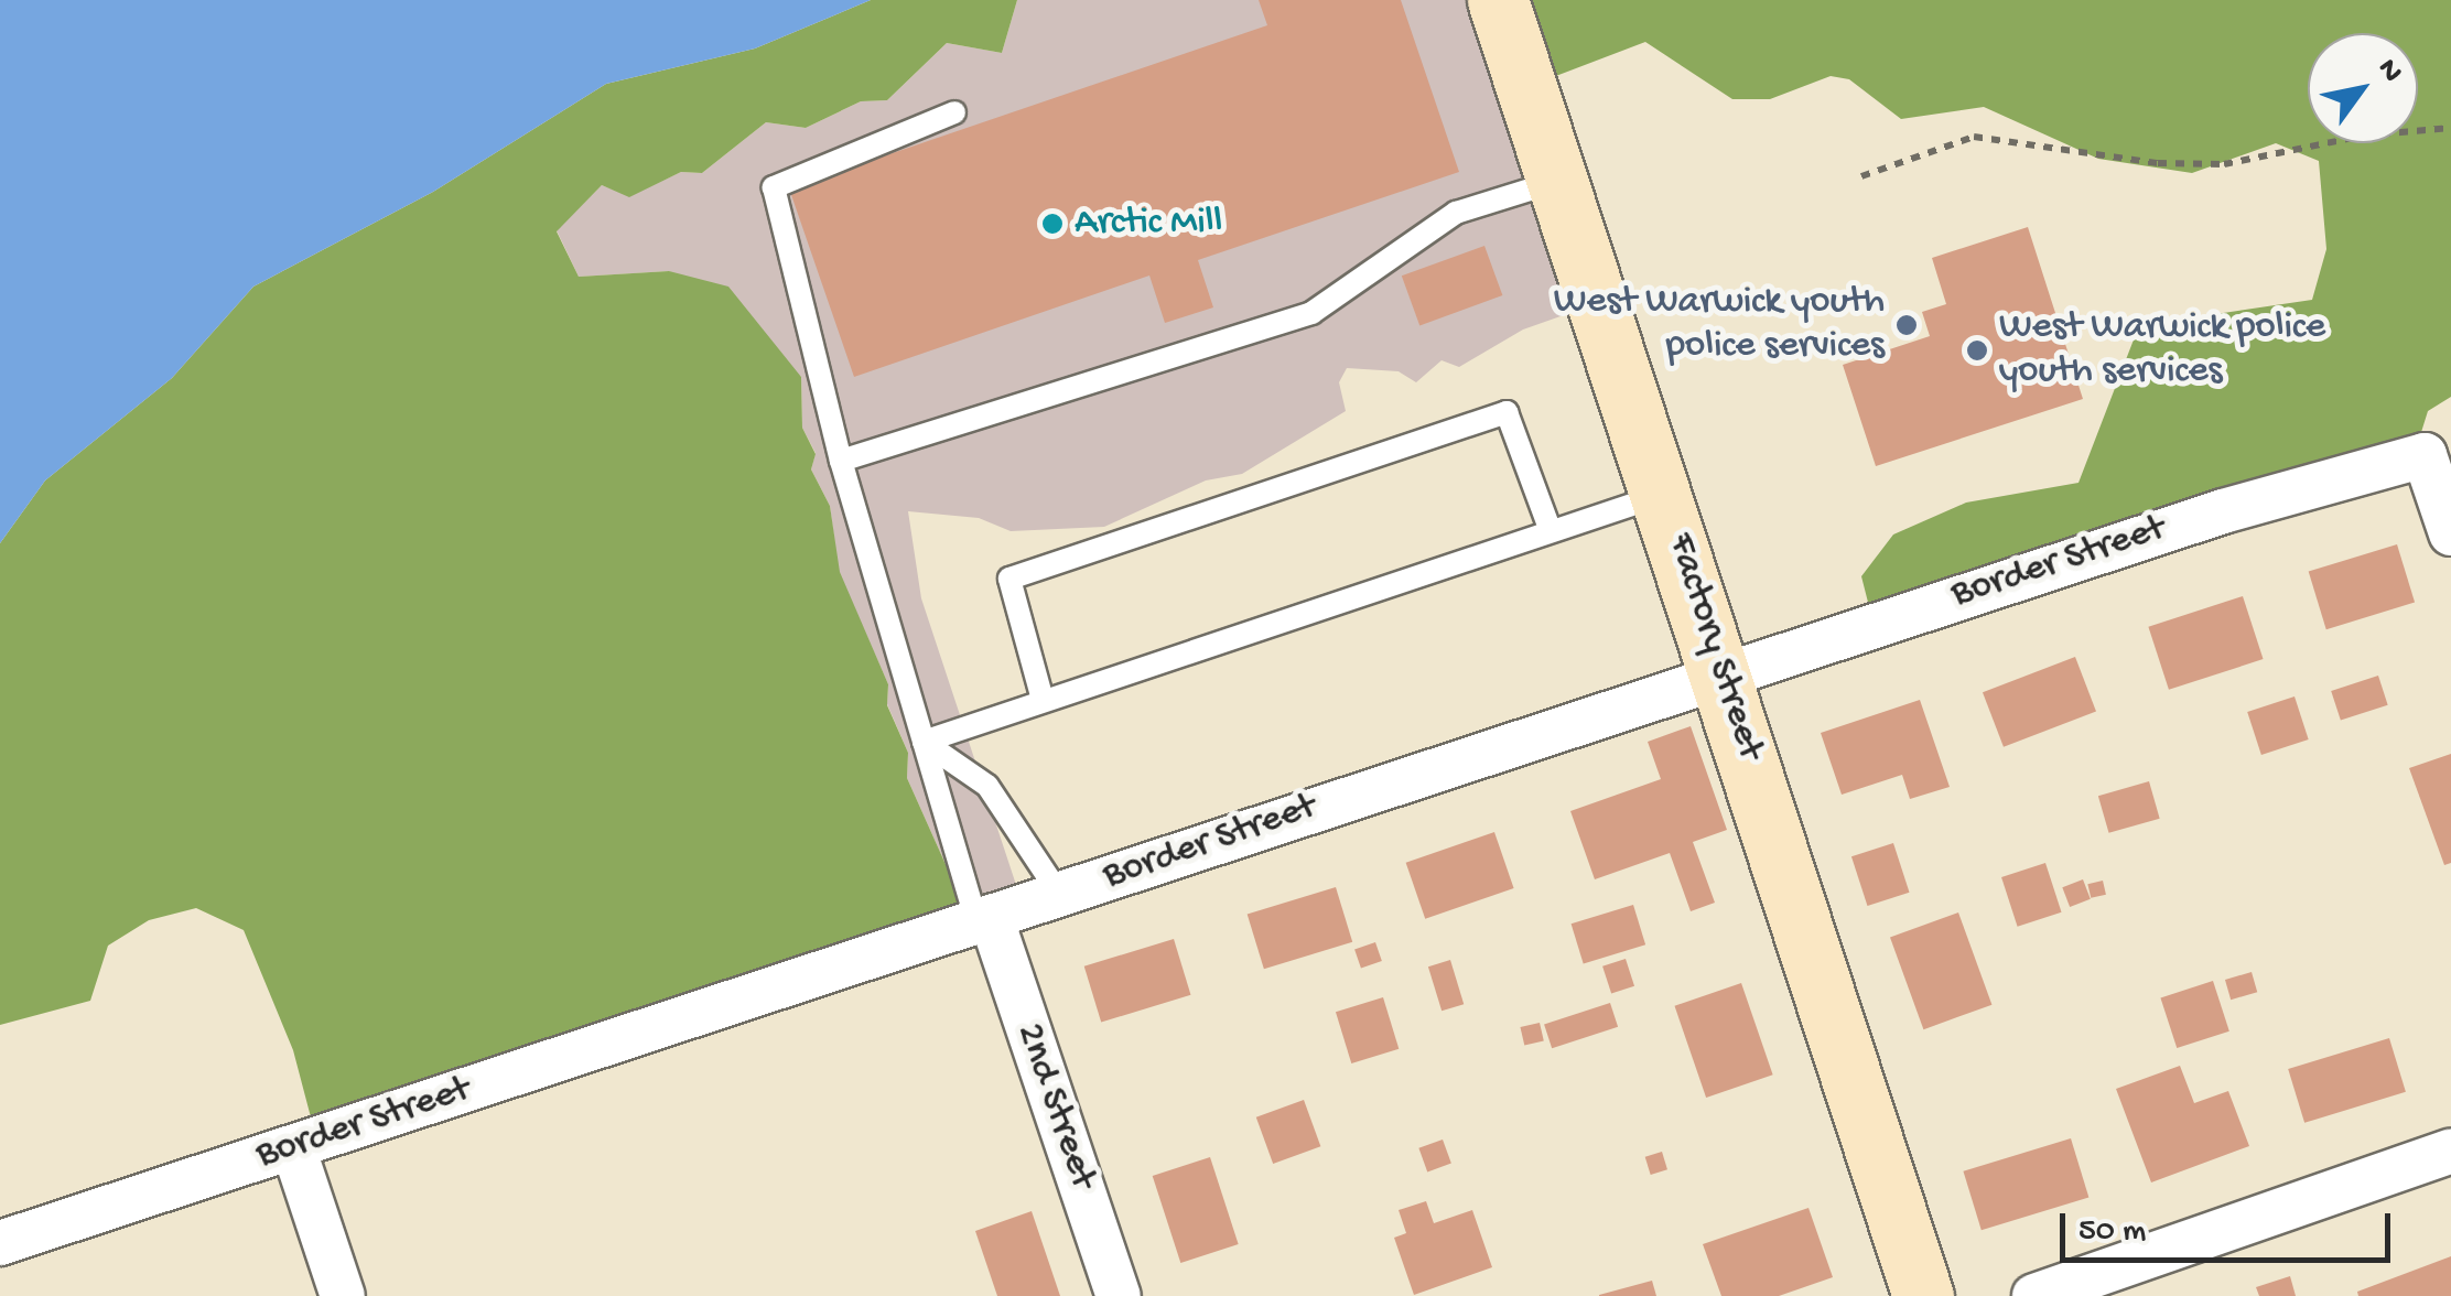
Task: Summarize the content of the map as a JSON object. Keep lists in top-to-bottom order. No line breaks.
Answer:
{"streets":{"street":["Border Street","Factory Street","2nd Street"]},"crossings":[["Border Street","Factory Street"],["Border Street","2nd Street"]],"places":["Arctic Mill","West Warwick youth police services","West Warwick police youth services"],"scale_bar":"50 m","north":"top right"}
